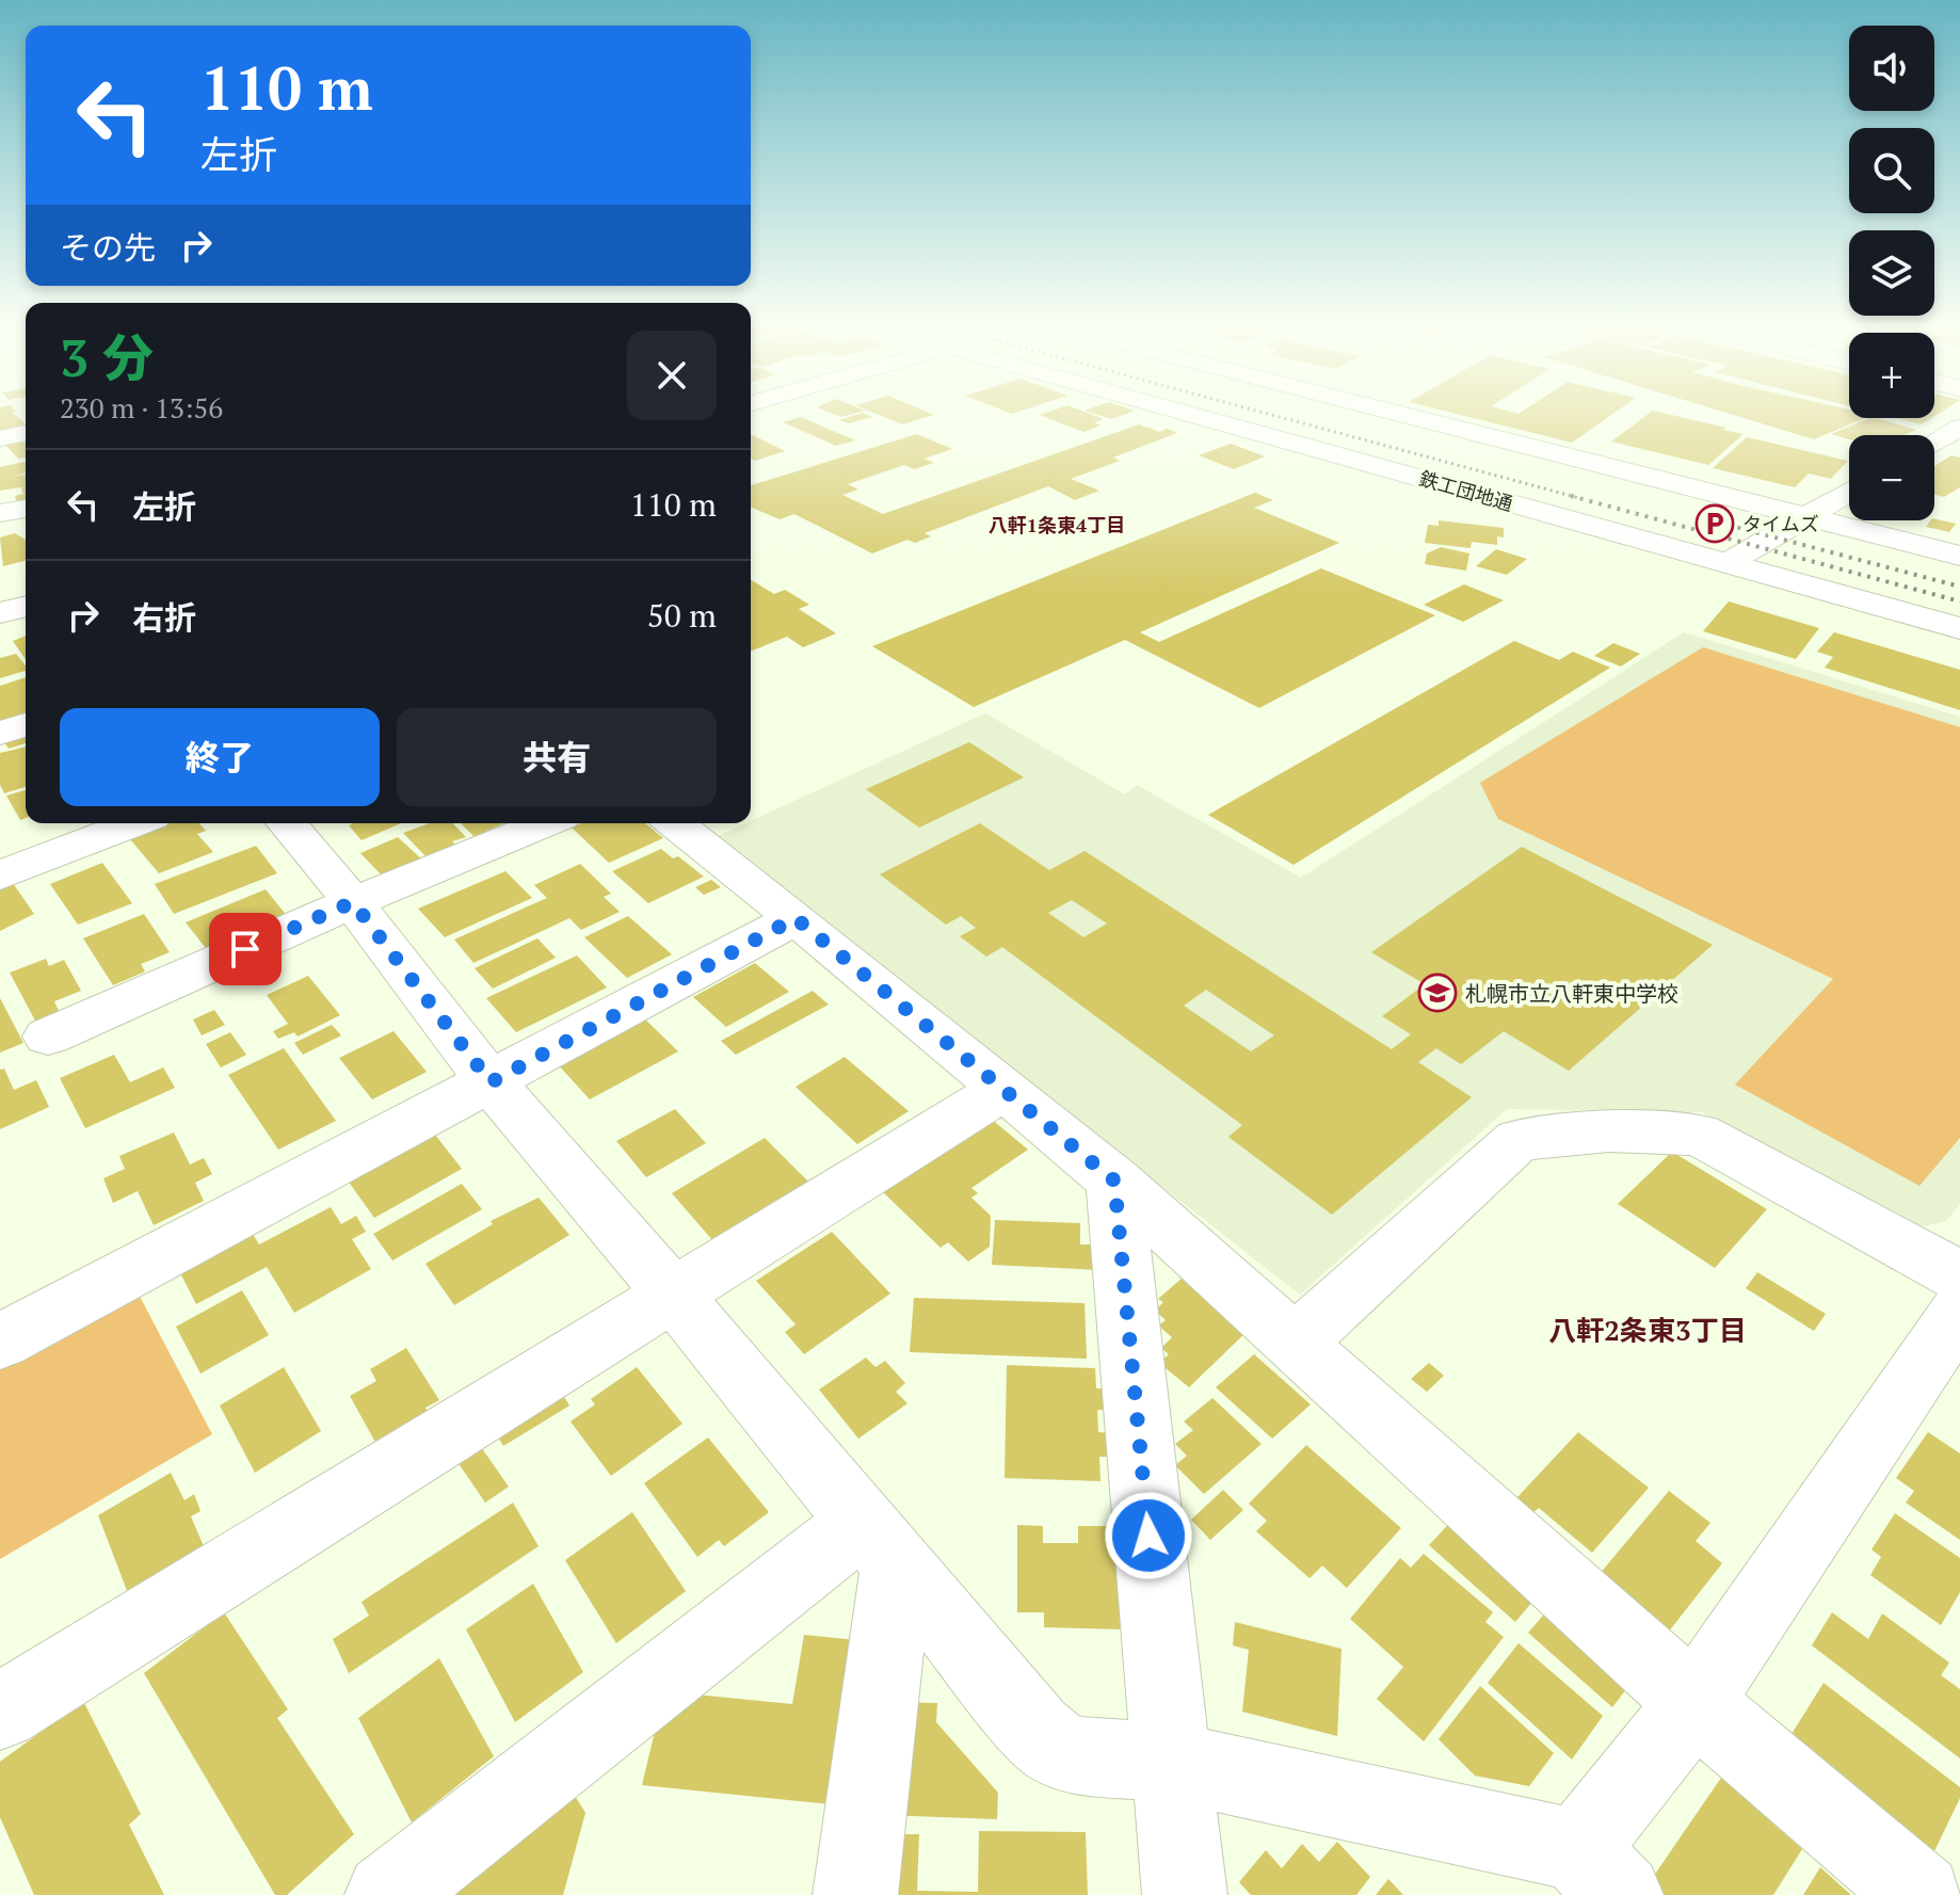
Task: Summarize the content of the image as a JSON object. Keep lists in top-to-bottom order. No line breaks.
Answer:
{"streets":{"street":["鉄工団地通"]},"districts":["八軒1条東4丁目","八軒2条東3丁目"],"places":{"parking":["タイムズ"],"school or university":["札幌市立八軒東中学校"]},"page":{"map_buttons":["+","−"],"turn":["110 m","左折"],"then":"その先","heading":["3 分","230 m · 13:56"],"list":[{"name":"左折","value":"110 m"},{"name":"右折","value":"50 m"}],"buttons":["終了","共有"]}}
